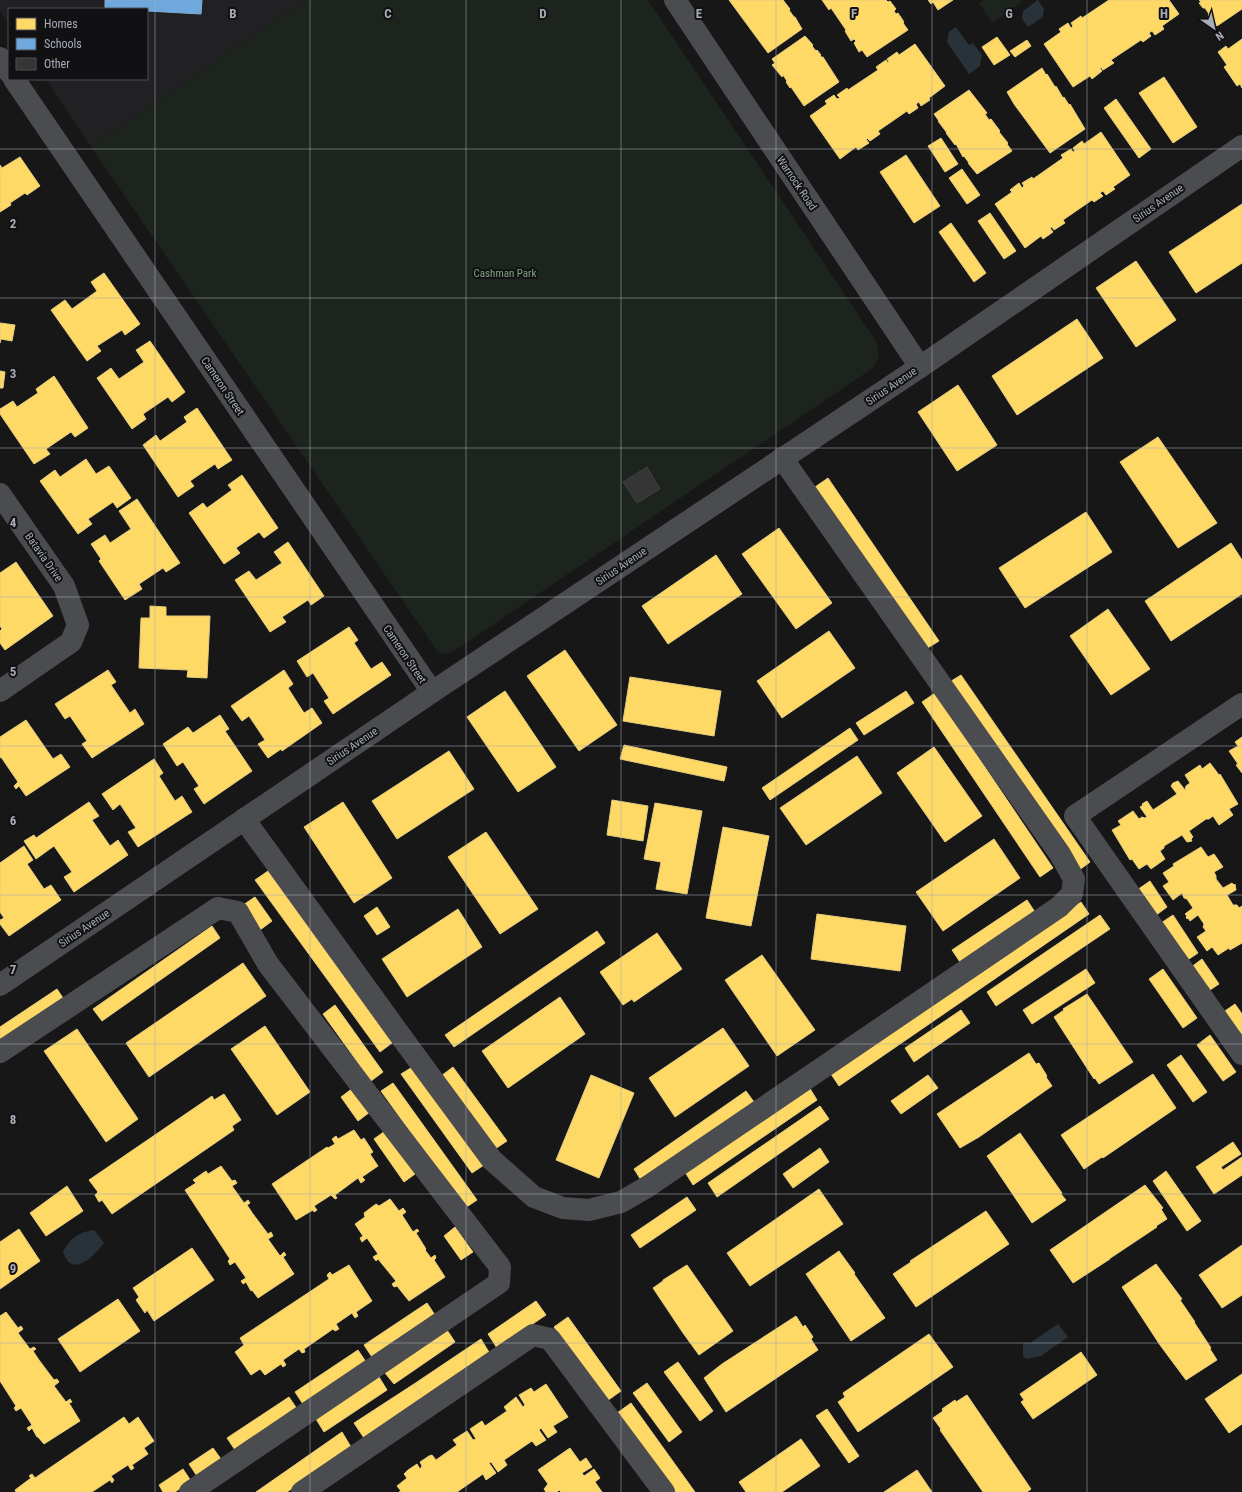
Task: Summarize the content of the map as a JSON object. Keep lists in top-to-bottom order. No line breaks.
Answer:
{"streets":{"street":["Warnock Road","Sirius Avenue","Cameron Street","Batavia Drive"]},"crossings":[["Warnock Road","Sirius Avenue"],["Sirius Avenue","Cameron Street"]],"parks":["Cashman Park"],"legend":["Homes","Schools","Other"],"north":"bottom right","grid":{"columns":["B","C","D","E","F","G","H"],"rows":["2","3","4","5","6","7","8","9"]}}
